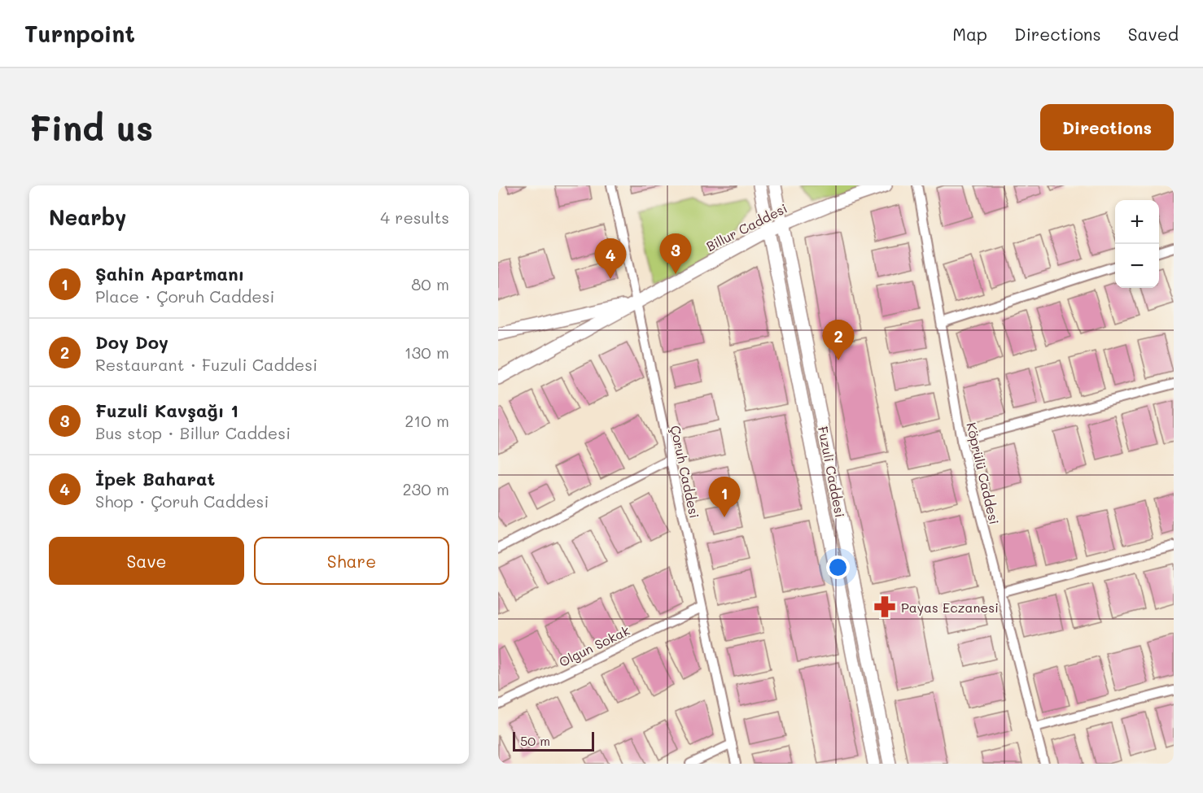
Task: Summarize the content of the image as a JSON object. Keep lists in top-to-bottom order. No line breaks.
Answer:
{"streets":{"street":["Billur Caddesi","Çoruh Caddesi","Fuzuli Caddesi","Köprülü Caddesi","Olgun Sokak"]},"crossings":[["Billur Caddesi","Çoruh Caddesi"],["Billur Caddesi","Fuzuli Caddesi"],["Çoruh Caddesi","Olgun Sokak"]],"places":{"pharmacy":["Payas Eczanesi"]},"scale_bar":"50 m","page":{"header":"Turnpoint","nav":["Map","Directions","Saved"],"buttons":["Directions",["Save","Share"]],"title":"Find us","heading":["Nearby","4 results"],"map_buttons":["+","−"],"pins":["3","4","2","1"],"list":[{"mark":"1","name":"Şahin Apartmanı","note":"Place · Çoruh Caddesi","value":"80 m"},{"mark":"2","name":"Doy Doy","note":"Restaurant · Fuzuli Caddesi","value":"130 m"},{"mark":"3","name":"Fuzuli Kavşağı 1","note":"Bus stop · Billur Caddesi","value":"210 m"},{"mark":"4","name":"İpek Baharat","note":"Shop · Çoruh Caddesi","value":"230 m"}],"scale":"50 m"}}
